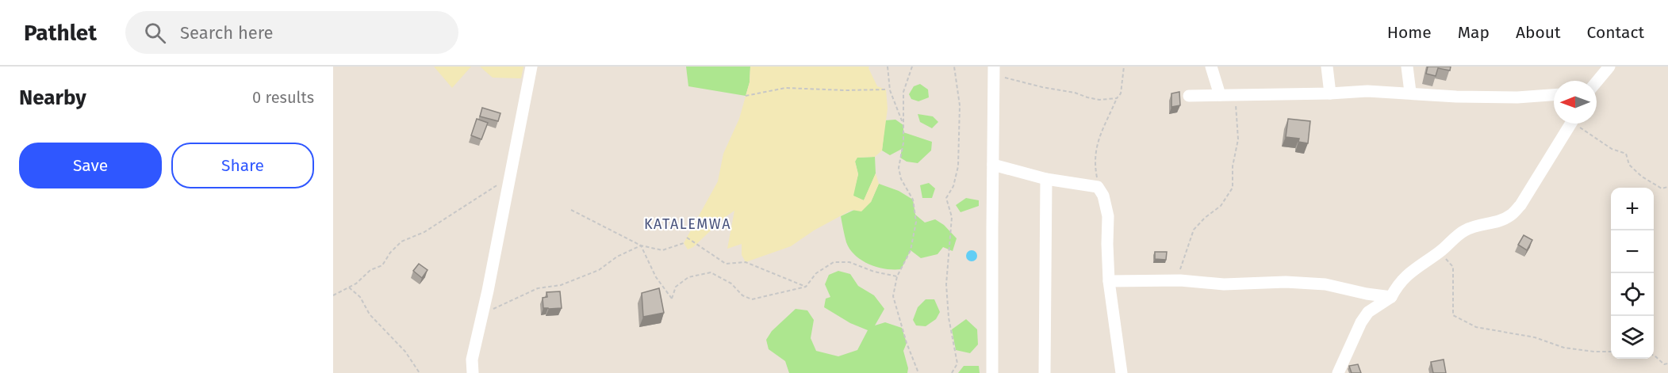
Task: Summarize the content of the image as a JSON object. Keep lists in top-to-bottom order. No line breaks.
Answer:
{"districts":["KATALEMWA"],"north":"left","page":{"header":"Pathlet","search":"Search here","nav":["Home","Map","About","Contact"],"heading":["Nearby","0 results"],"buttons":["Save","Share"],"map_buttons":["+","−"]}}
